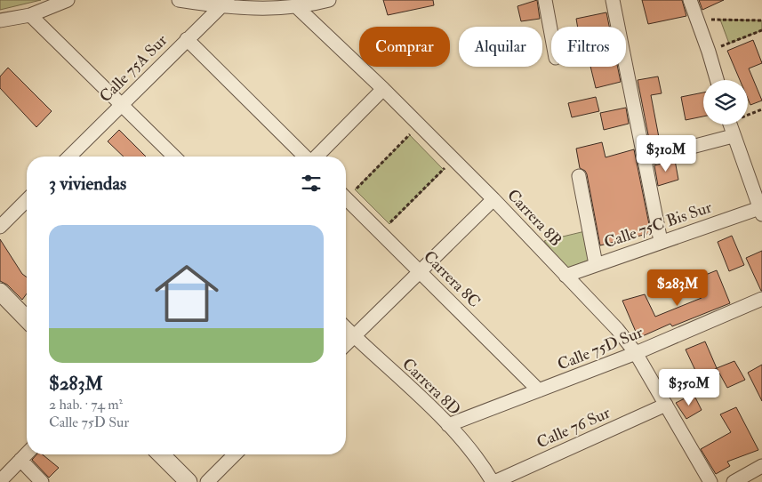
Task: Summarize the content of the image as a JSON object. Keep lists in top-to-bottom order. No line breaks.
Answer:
{"streets":{"street":["Calle 75A Sur","Carrera 8B","Calle 75C Bis Sur","Carrera 8C","Calle 75D Sur","Carrera 8D","Calle 76 Sur"]},"crossings":[["Carrera 8B","Calle 75C Bis Sur"],["Carrera 8B","Calle 75D Sur"],["Carrera 8B","Calle 76 Sur"],["Carrera 8C","Calle 75D Sur"],["Calle 75D Sur","Carrera 8D"],["Carrera 8D","Calle 76 Sur"]],"page":{"chip":["Comprar","Alquilar","Filtros"],"price":["$310M","$283M","$350M"],"heading":"3 viviendas","list":[{"name":"$283M","note":"2 hab. · 74 m² · Calle 75D Sur"}]}}
